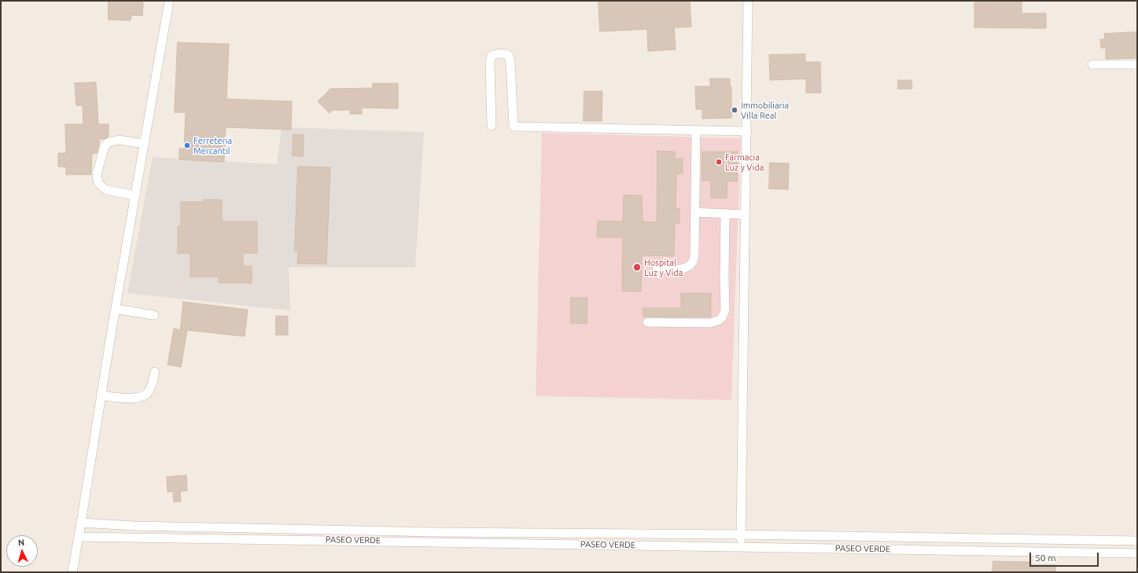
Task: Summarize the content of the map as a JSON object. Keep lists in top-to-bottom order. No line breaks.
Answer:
{"streets":{"street":["PASEO VERDE"]},"places":["Immobiliaria Villa Real","Ferreteria Mercantil","Farmacia Luz y Vida","Hospital Luz y Vida"],"scale_bar":"50 m","north":"top"}
